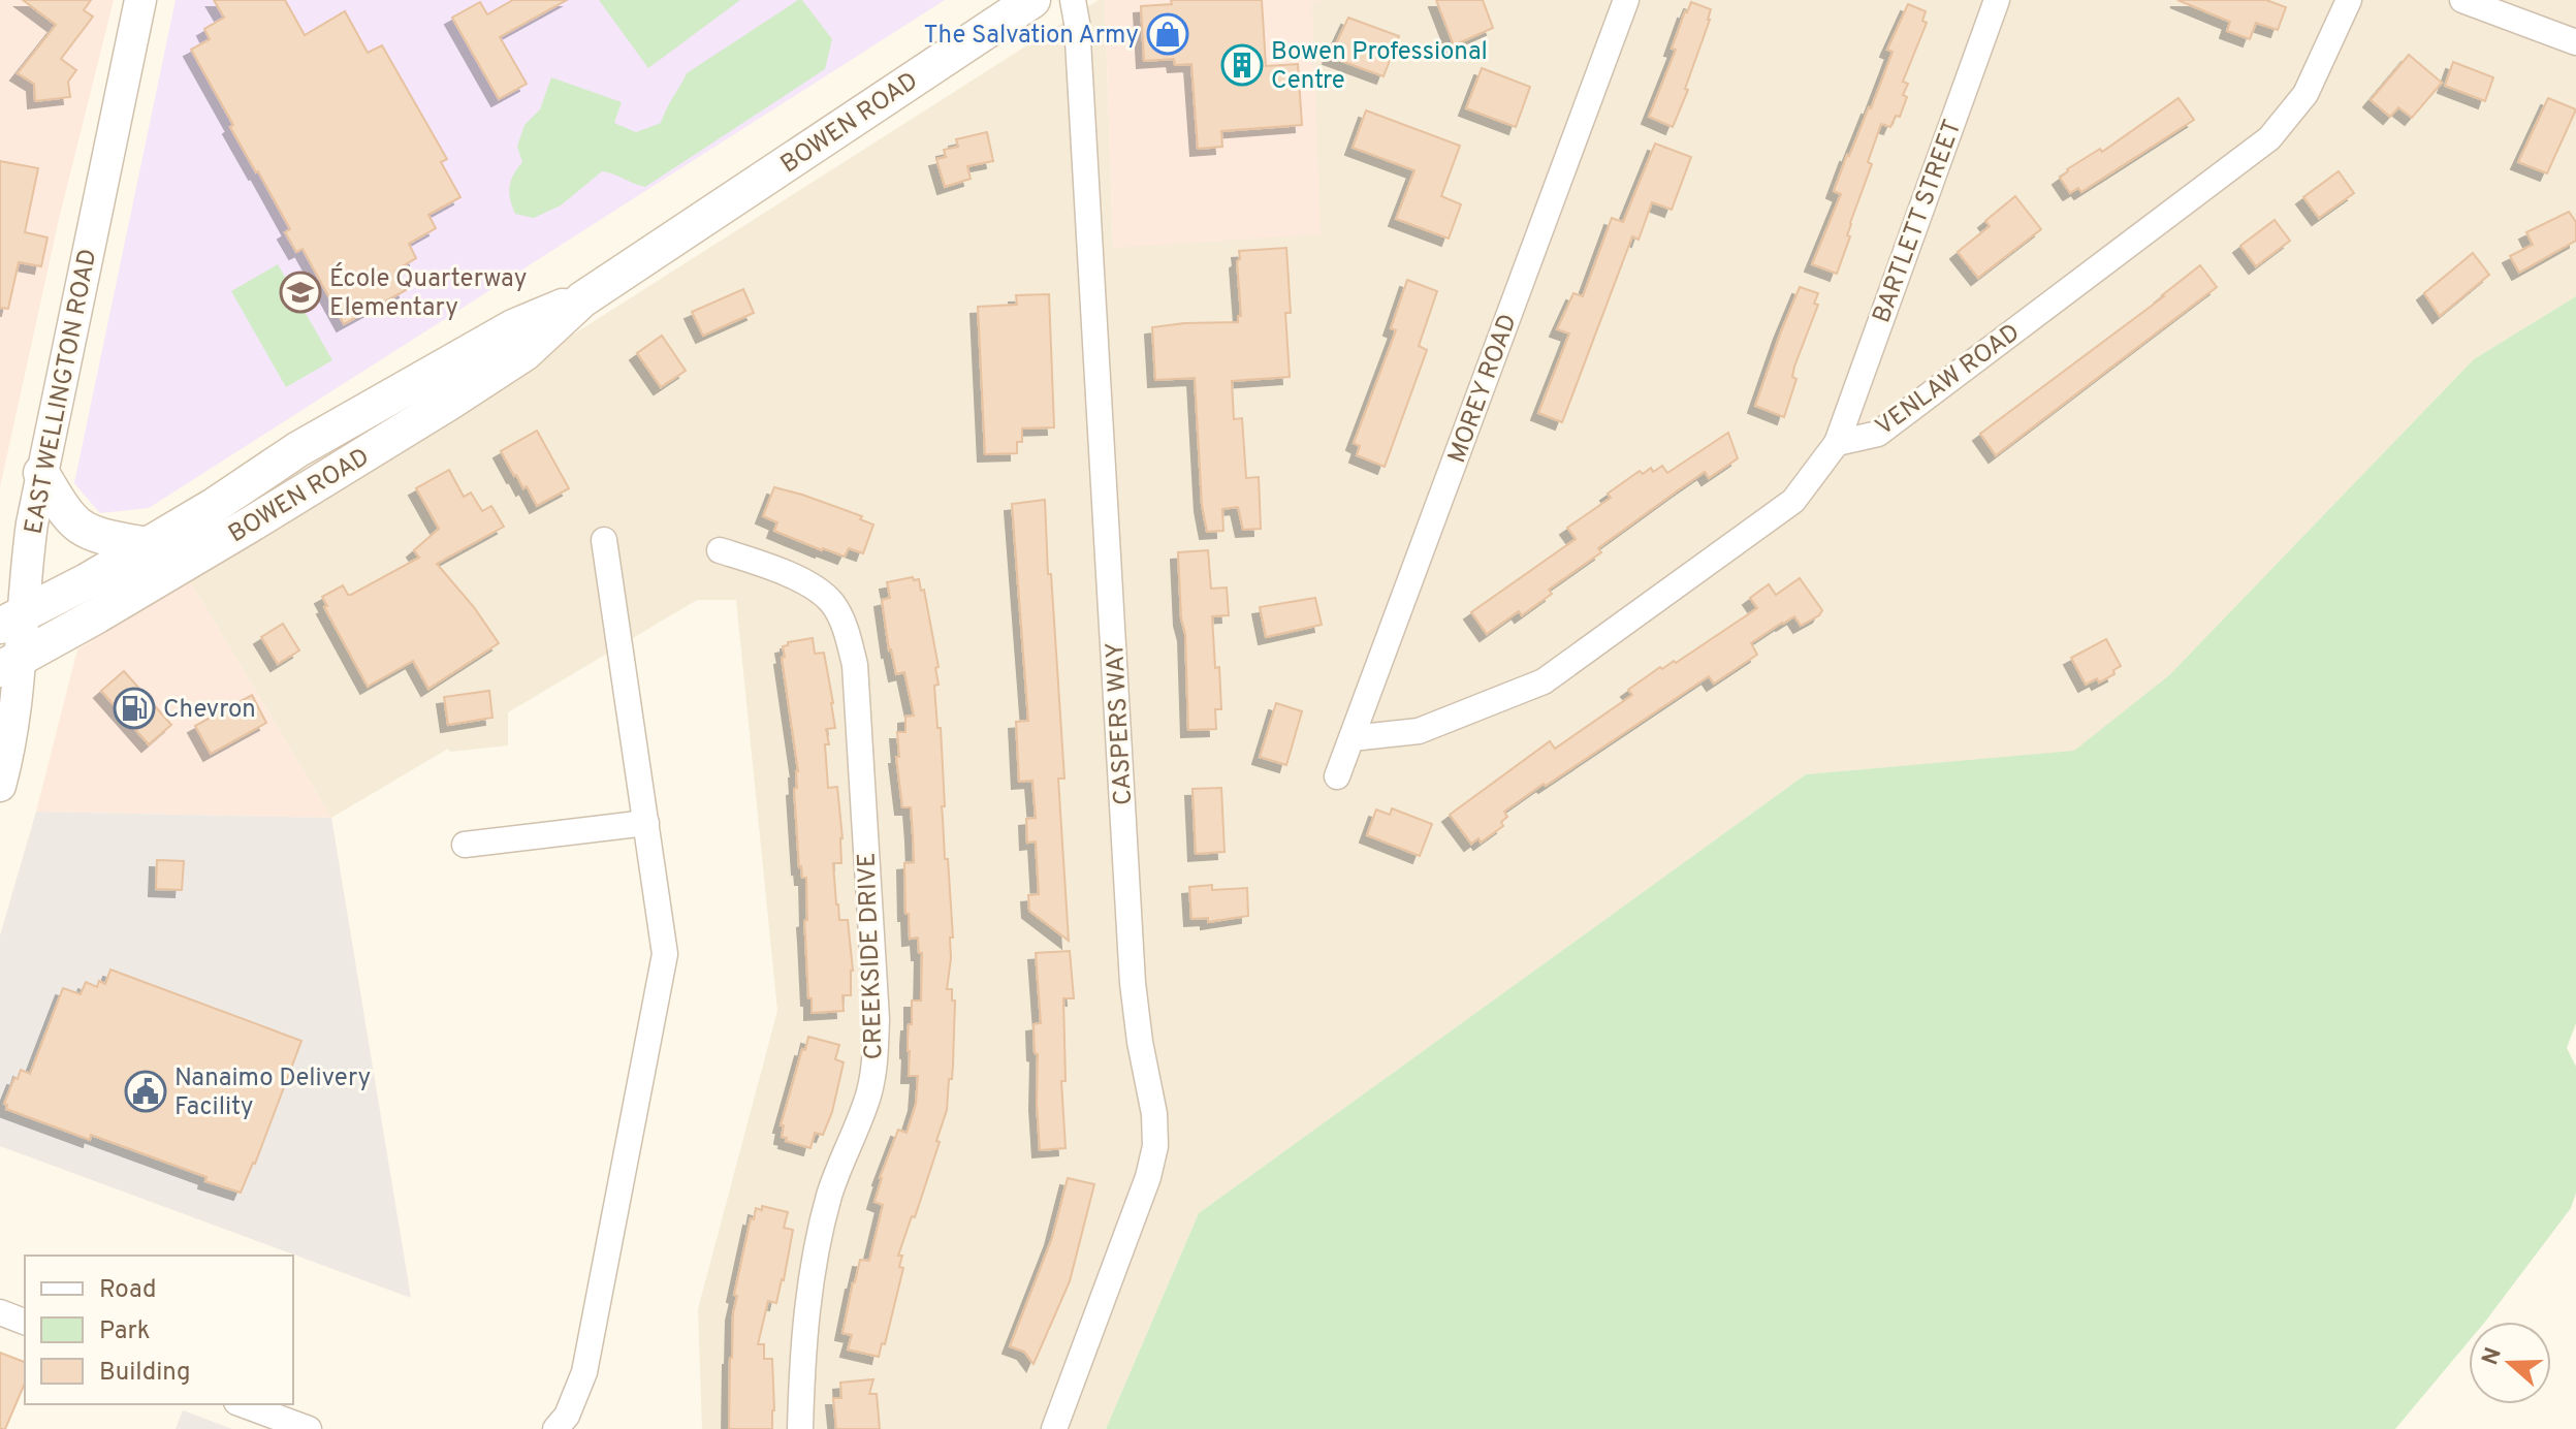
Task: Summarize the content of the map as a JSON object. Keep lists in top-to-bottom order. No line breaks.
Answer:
{"streets":{"main road":["BOWEN ROAD"],"street":["BARTLETT STREET","VENLAW ROAD","MOREY ROAD","EAST WELLINGTON ROAD","CASPERS WAY","CREEKSIDE DRIVE"]},"crossings":[["BOWEN ROAD","EAST WELLINGTON ROAD"],["BARTLETT STREET","VENLAW ROAD"]],"places":{"shop":["The Salvation Army"],"building":["Bowen Professional Centre"],"school or university":["École Quarterway Elementary"],"fuel station":["Chevron"],"public building":["Nanaimo Delivery Facility"]},"legend":["Road","Park","Building"],"north":"left"}
